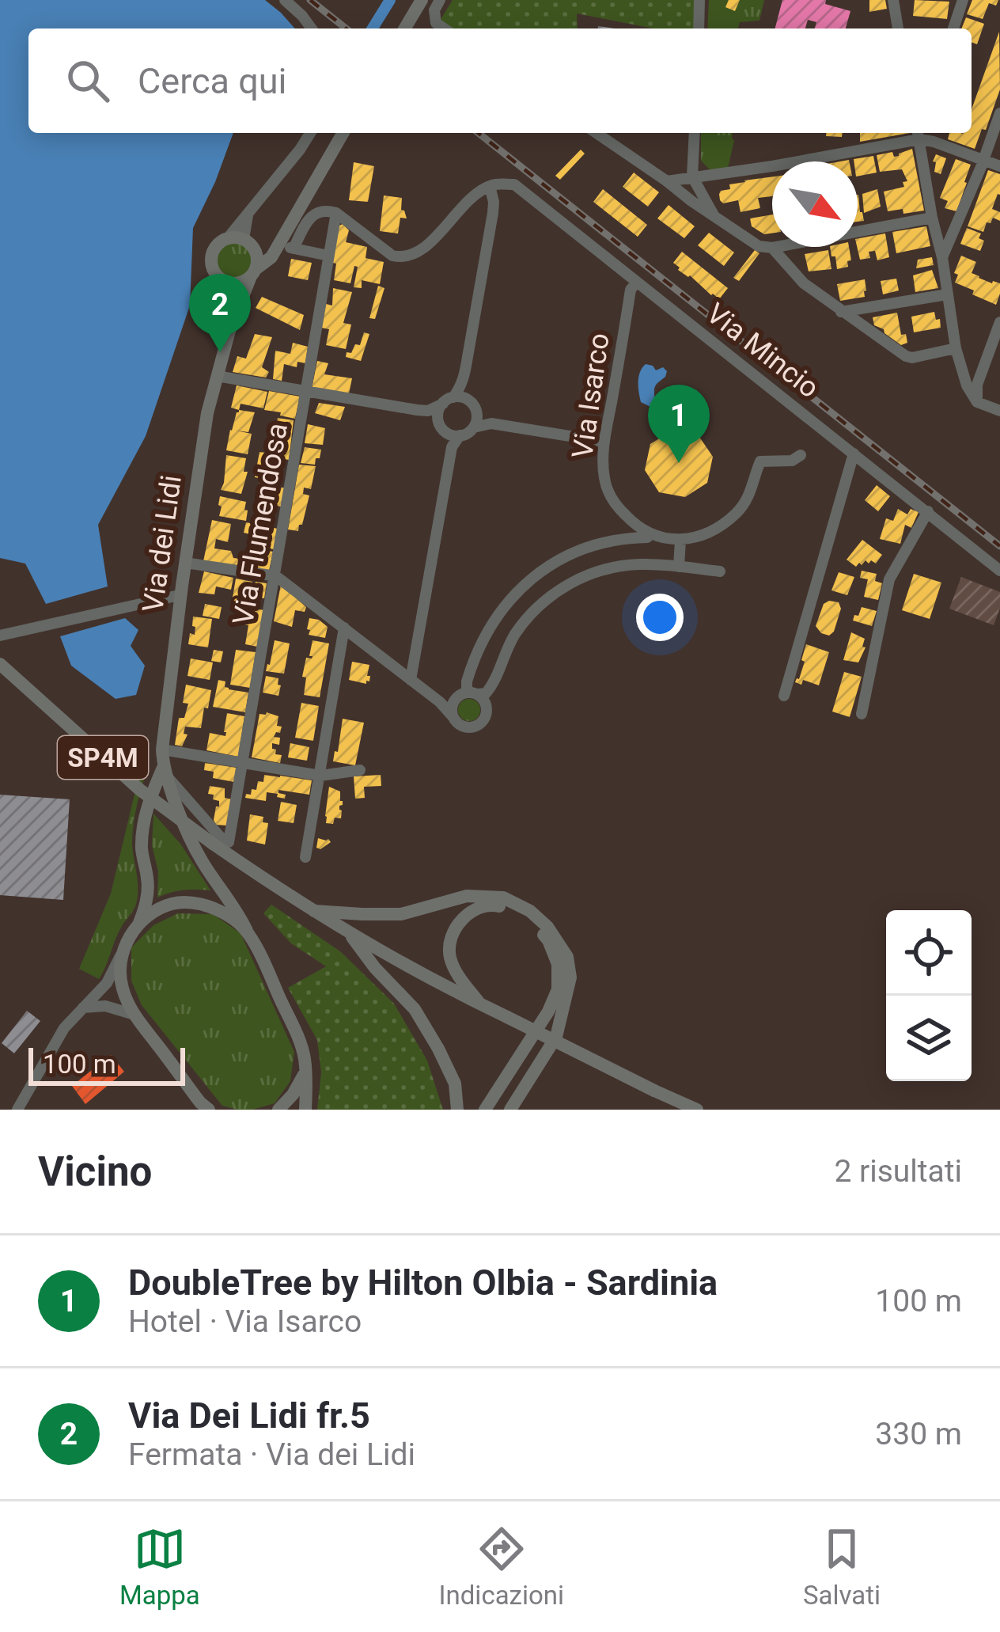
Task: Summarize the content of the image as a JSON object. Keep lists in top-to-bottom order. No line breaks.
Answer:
{"streets":{"main road":["Via dei Lidi","SP4M"],"street":["Via Mincio","Via Isarco","Via Flumendosa"]},"crossings":[["Via Mincio","Via Isarco"],["Via Flumendosa","Via dei Lidi"]],"scale_bar":"100 m","north":"bottom right","page":{"search":"Cerca qui","pins":["2","1"],"scale":"100 m","heading":["Vicino","2 risultati"],"list":[{"mark":"1","name":"DoubleTree by Hilton Olbia - Sardinia","note":"Hotel · Via Isarco","value":"100 m"},{"mark":"2","name":"Via Dei Lidi fr.5","note":"Fermata · Via dei Lidi","value":"330 m"}],"nav":["Mappa","Indicazioni","Salvati"]}}
